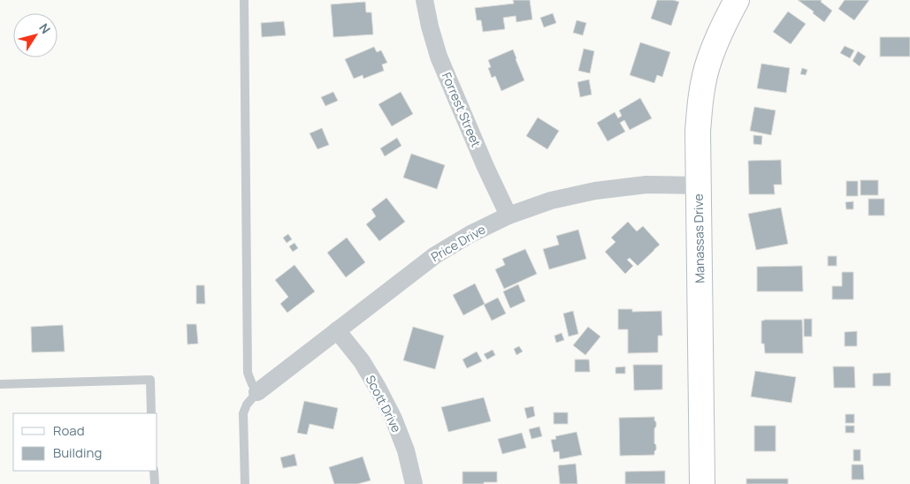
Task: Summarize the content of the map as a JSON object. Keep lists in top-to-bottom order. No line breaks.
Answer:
{"streets":{"main road":["Manassas Drive"],"street":["Forrest Street","Price Drive","Scott Drive"]},"crossings":[["Forrest Street","Price Drive"],["Manassas Drive","Price Drive"],["Price Drive","Scott Drive"]],"legend":["Road","Building"],"north":"top right"}
